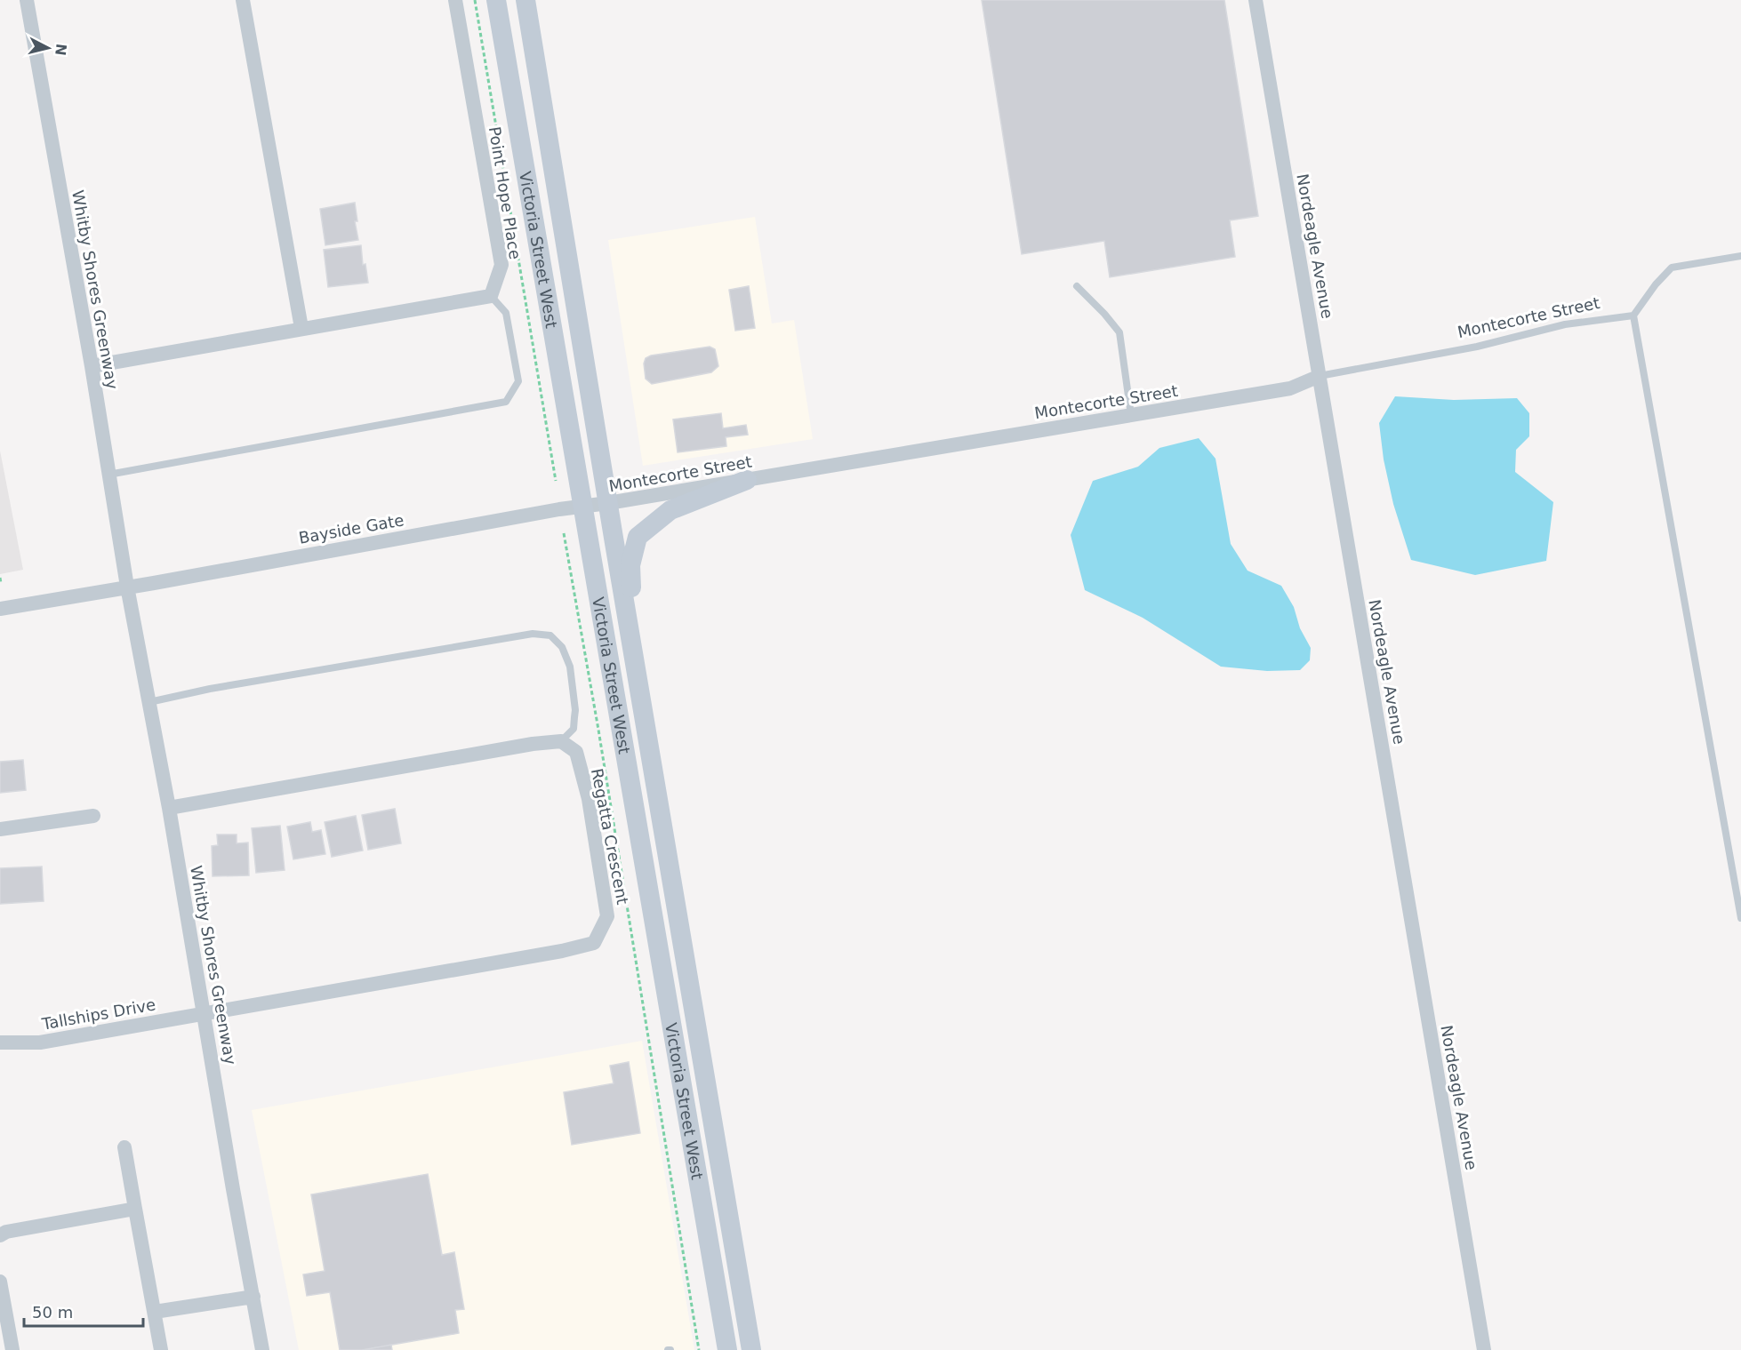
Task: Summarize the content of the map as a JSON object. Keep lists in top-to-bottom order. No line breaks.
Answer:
{"streets":{"main road":["Victoria Street West"],"street":["Point Hope Place","Nordeagle Avenue","Whitby Shores Greenway","Montecorte Street","Bayside Gate","Regatta Crescent","Tallships Drive"]},"crossings":[["Nordeagle Avenue","Montecorte Street"],["Victoria Street West","Montecorte Street"],["Victoria Street West","Bayside Gate"],["Whitby Shores Greenway","Bayside Gate"],["Whitby Shores Greenway","Regatta Crescent"],["Whitby Shores Greenway","Tallships Drive"],["Montecorte Street","Bayside Gate"],["Regatta Crescent","Tallships Drive"]],"scale_bar":"50 m","north":"right"}
